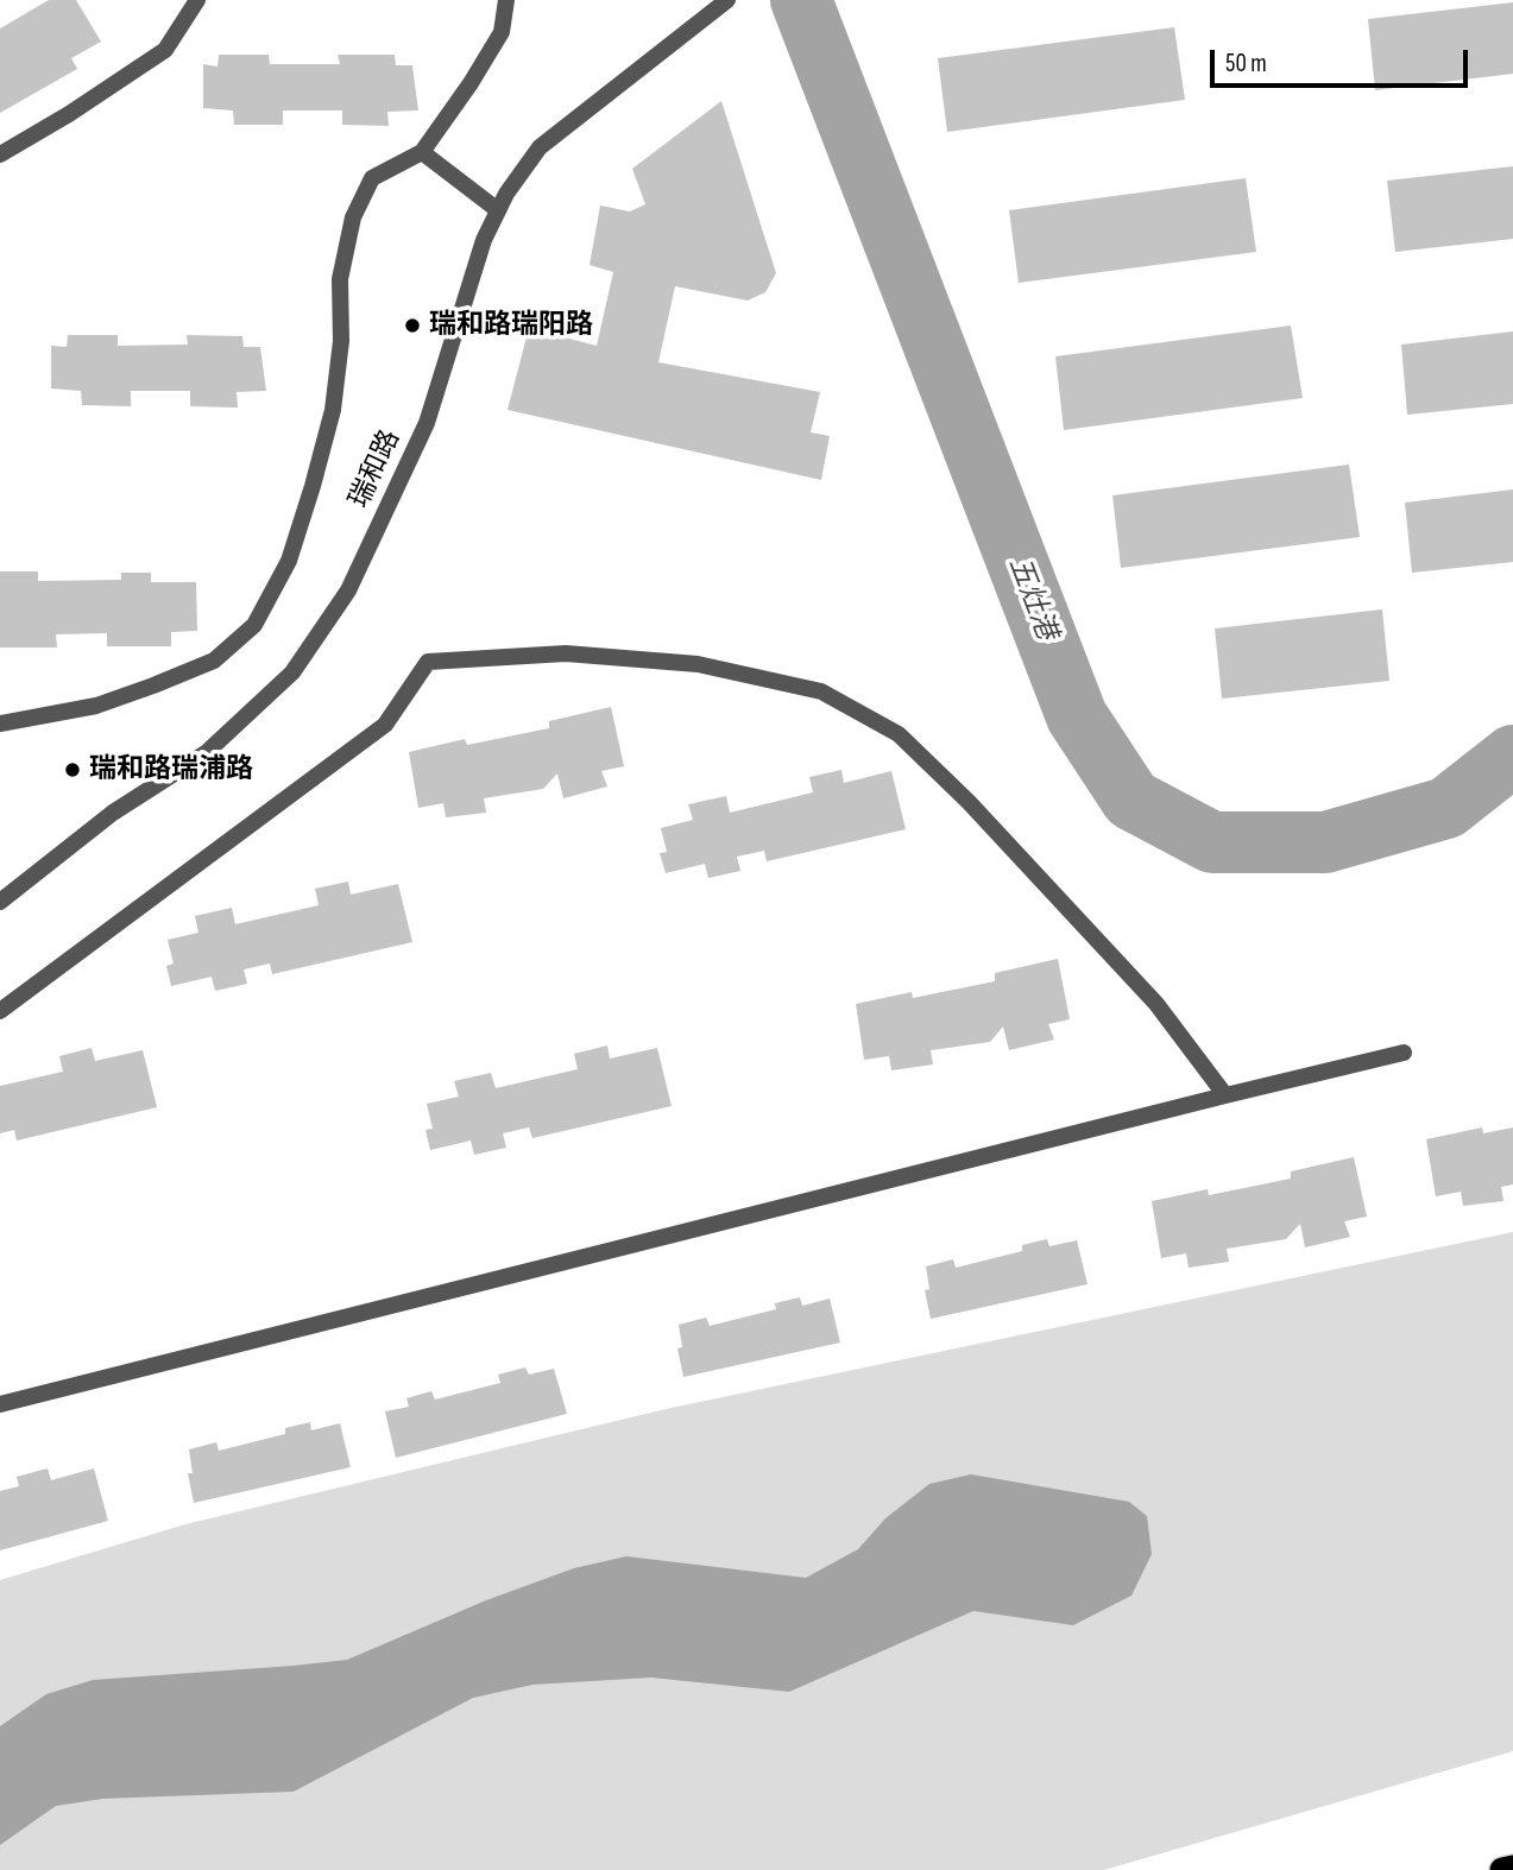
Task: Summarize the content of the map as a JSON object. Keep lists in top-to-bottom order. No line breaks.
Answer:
{"streets":{"street":["瑞和路"]},"water":["五灶港"],"places":["瑞和路瑞阳路","瑞和路瑞浦路"],"scale_bar":"50 m"}
